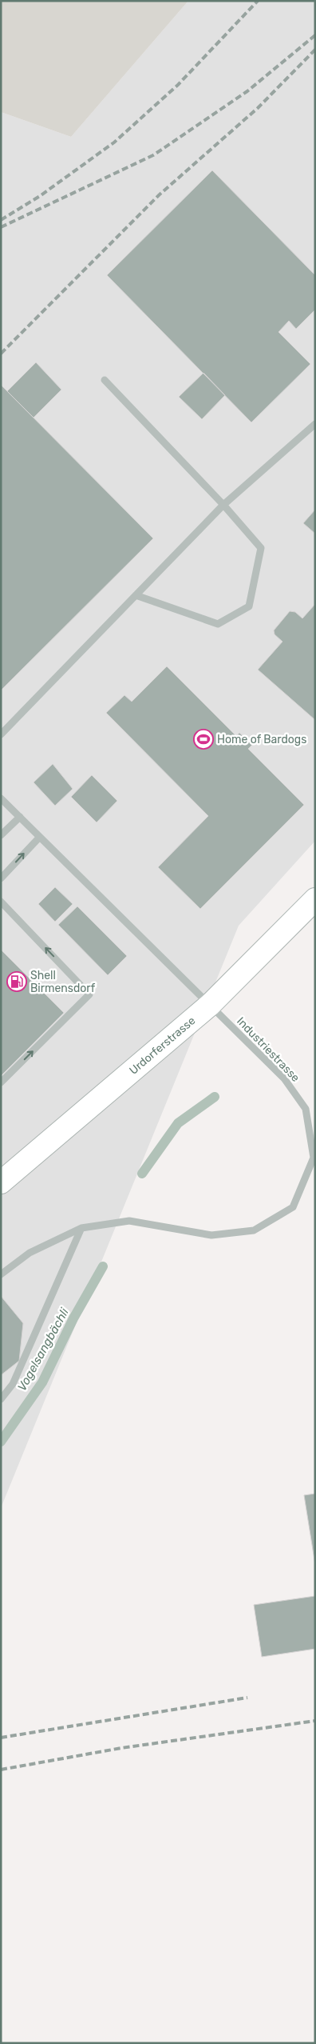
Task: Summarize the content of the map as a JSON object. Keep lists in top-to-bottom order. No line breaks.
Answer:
{"streets":{"main road":["Urdorferstrasse"],"street":["Industriestrasse"]},"crossings":[["Urdorferstrasse","Industriestrasse"]],"water":["Vogelsangbächli"],"places":{"sports":["Home of Bardogs"],"fuel station":["Shell Birmensdorf"]}}
